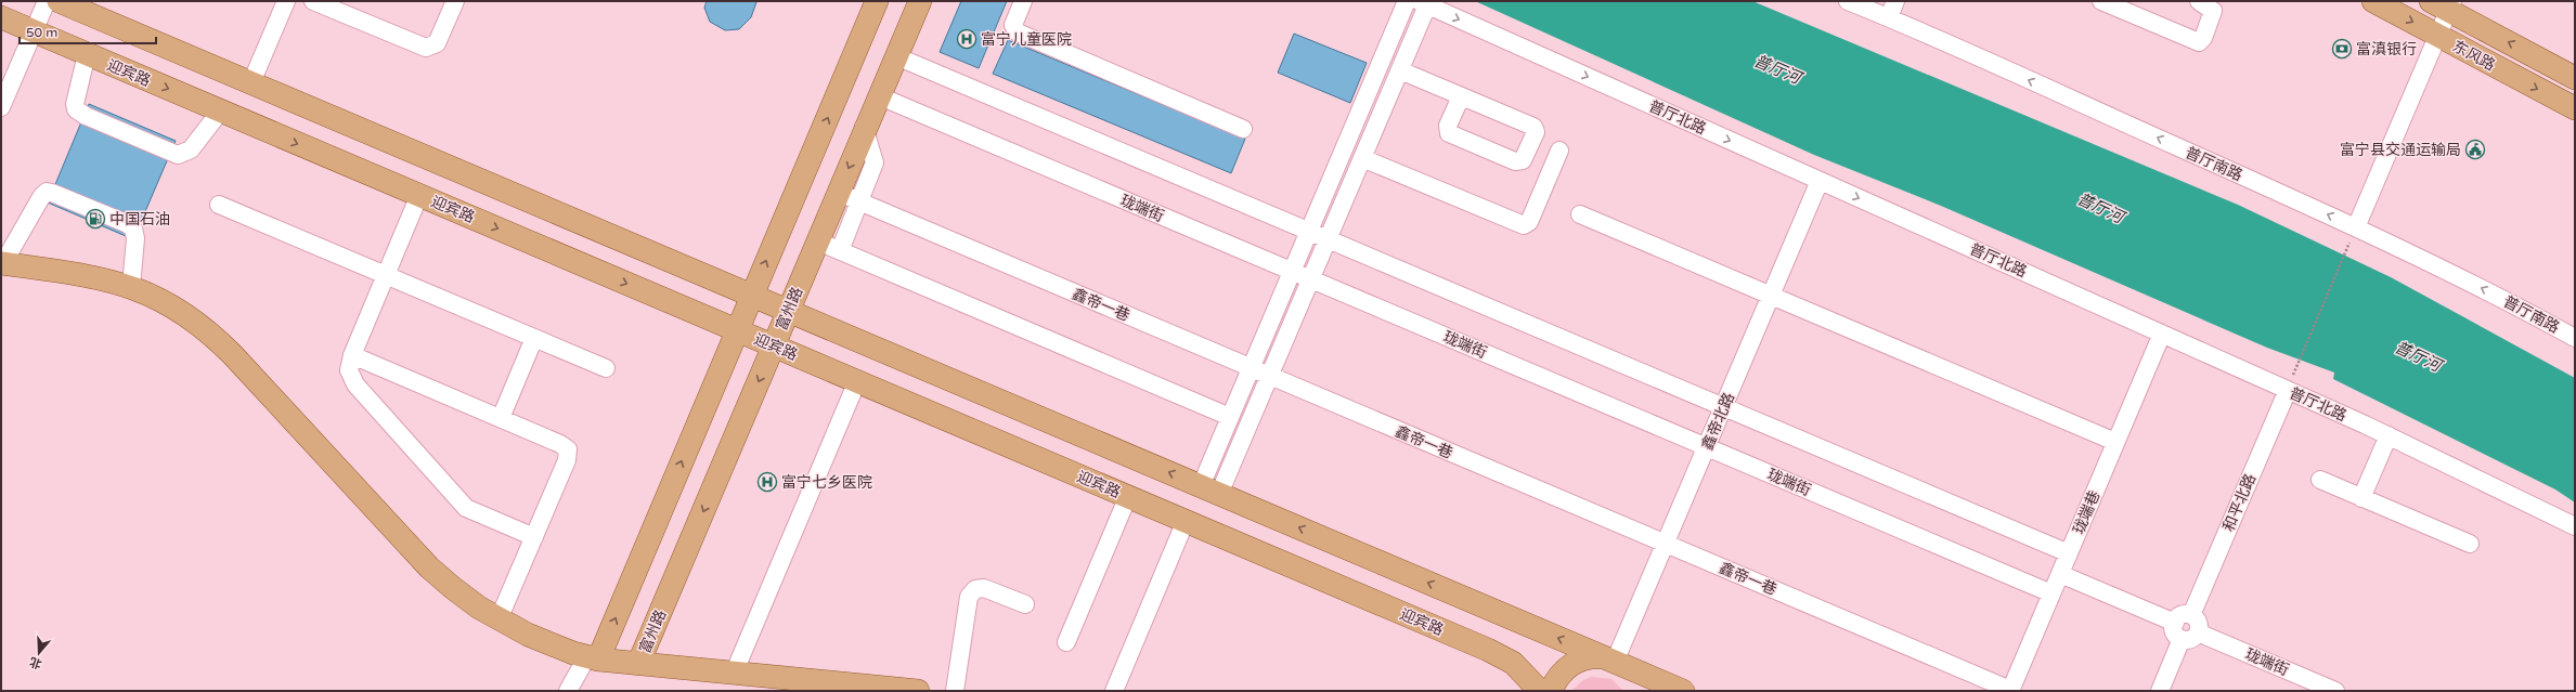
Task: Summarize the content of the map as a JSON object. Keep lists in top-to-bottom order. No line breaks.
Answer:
{"streets":{"main road":["东风路","迎宾路","富州路"],"street":["普厅北路","普厅南路","珑端街","鑫帝一巷","鑫帝北路","和平北路","珑端巷"]},"crossings":[["迎宾路","富州路"],["普厅北路","鑫帝北路"],["普厅北路","和平北路"],["普厅北路","珑端巷"],["珑端街","富州路"],["珑端街","鑫帝北路"],["珑端街","和平北路"],["珑端街","珑端巷"],["鑫帝一巷","富州路"],["鑫帝一巷","鑫帝北路"],["鑫帝一巷","珑端巷"]],"one_way":["普厅南路"],"water":["普厅河"],"places":{"hospital":["富宁儿童医院","富宁七乡医院"],"bank":["富滇银行"],"public building":["富宁县交通运输局"],"fuel station":["中国石油"]},"scale_bar":"50 m","north":"bottom"}
